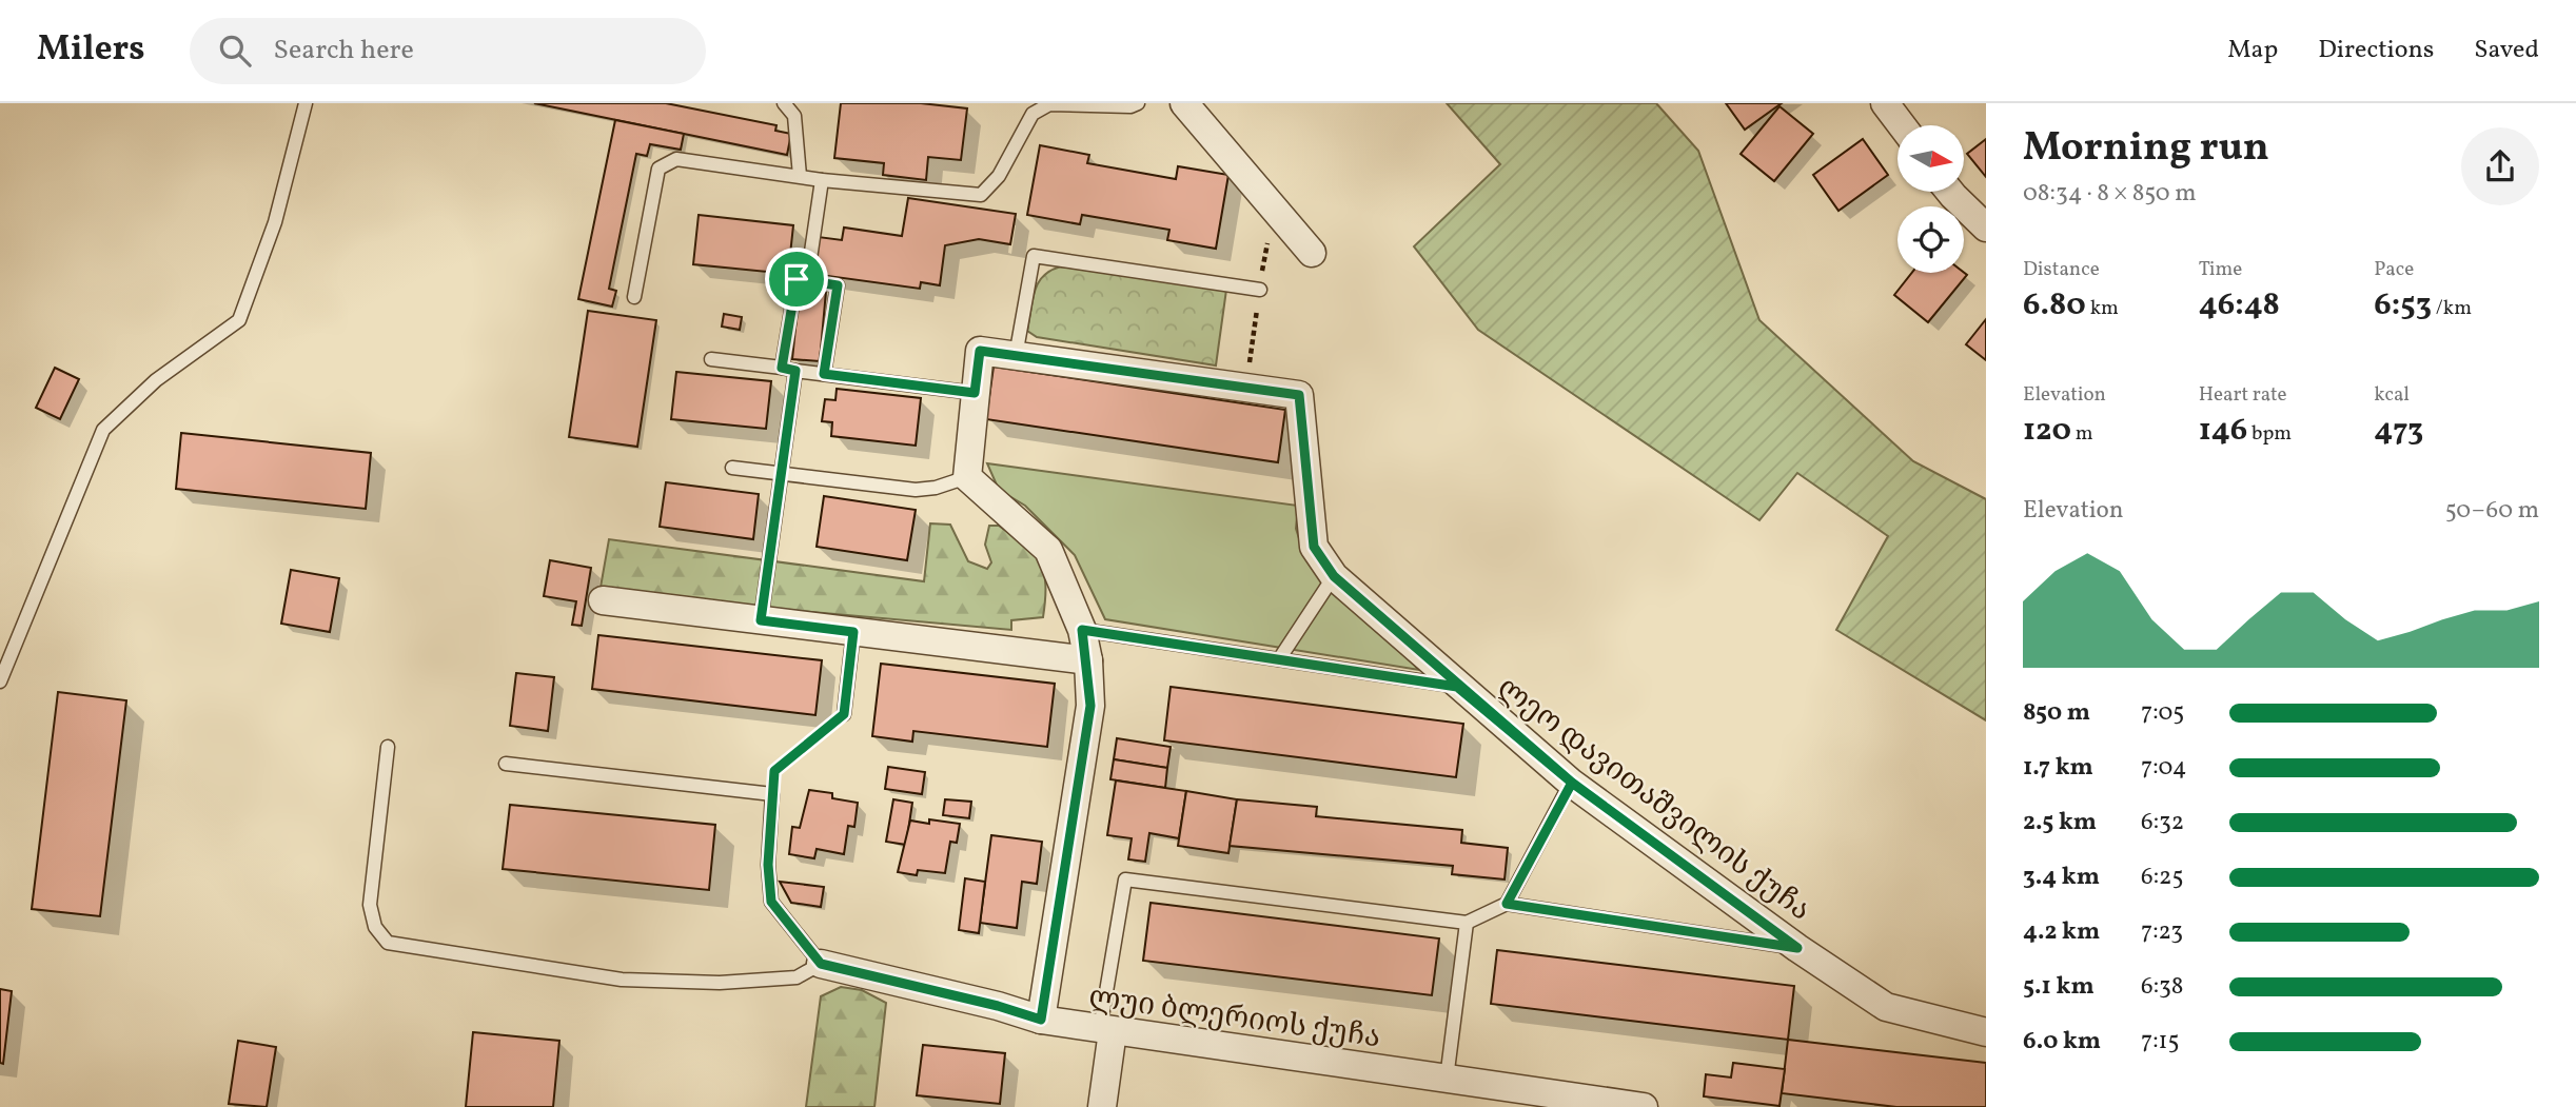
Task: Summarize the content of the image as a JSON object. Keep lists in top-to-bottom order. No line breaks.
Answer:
{"streets":{"street":["ლეო დავითაშვილის ქუჩა","ლუი ბლერიოს ქუჩა"]},"north":"right","page":{"header":"Milers","search":"Search here","nav":["Map","Directions","Saved"],"heading":["Morning run","08:34 · 8 × 850 m"],"stats":[["Distance","6.80 km"],["Time","46:48"],["Pace","6:53 /km"],["Elevation","120 m"],["Heart rate","146 bpm"],["kcal","473"]],"chart":["Elevation","50–60 m"],"list":[{"name":"850 m","note":"7:05"},{"name":"1.7 km","note":"7:04"},{"name":"2.5 km","note":"6:32"},{"name":"3.4 km","note":"6:25"},{"name":"4.2 km","note":"7:23"},{"name":"5.1 km","note":"6:38"},{"name":"6.0 km","note":"7:15"}]}}
